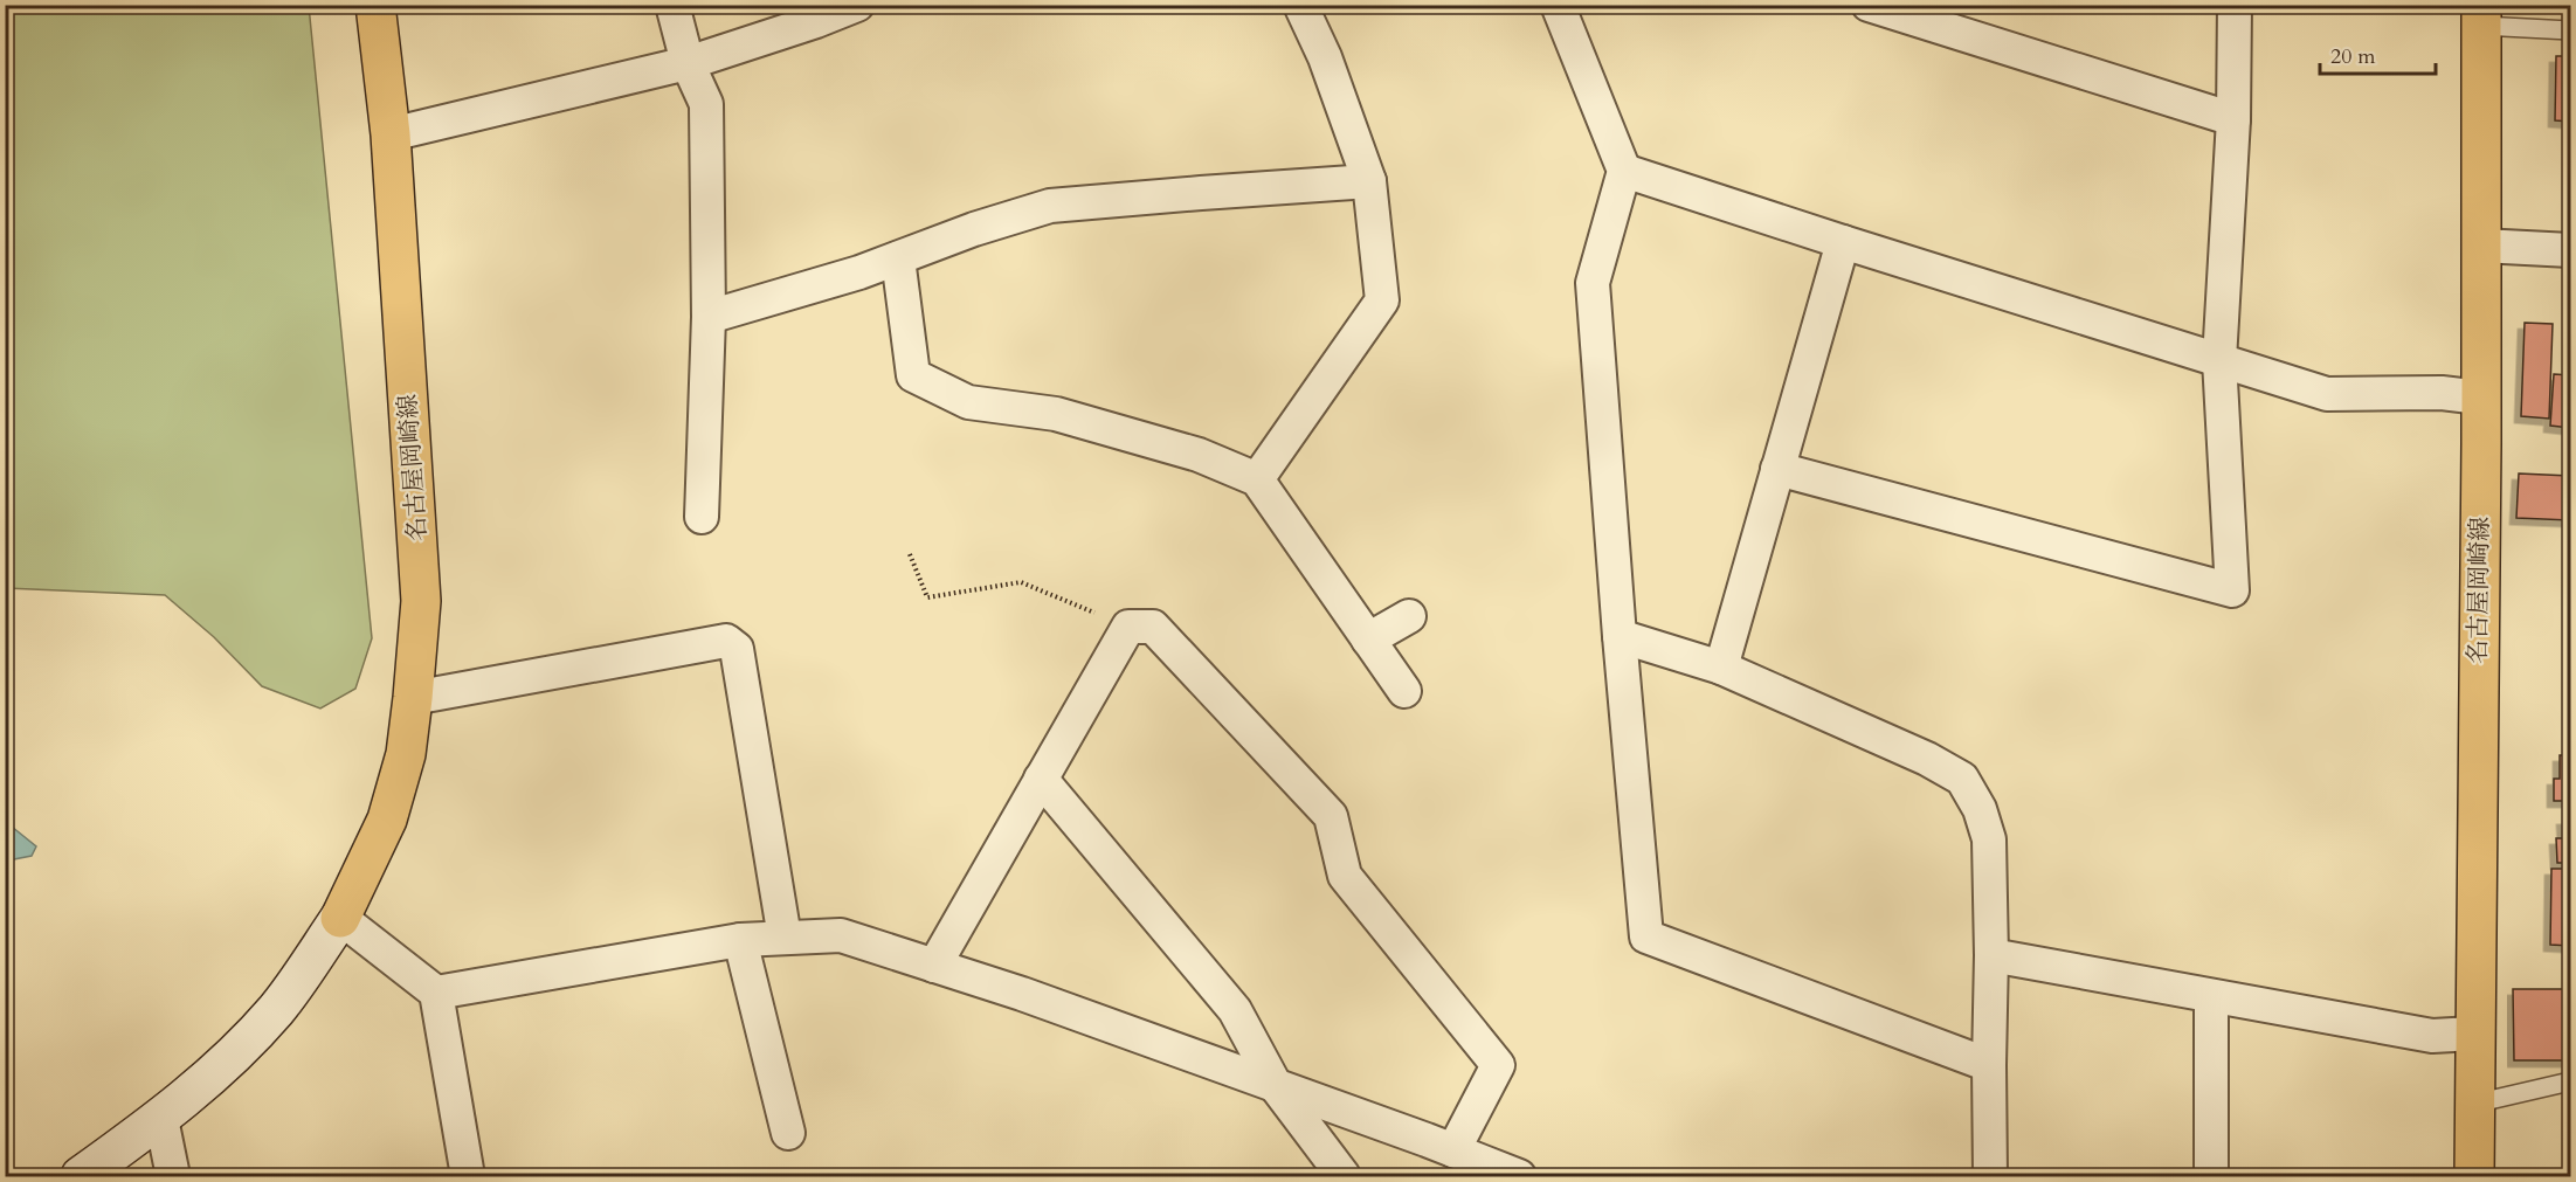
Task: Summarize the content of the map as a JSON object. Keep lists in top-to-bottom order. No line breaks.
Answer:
{"streets":{"main road":["名古屋岡崎線"]},"scale_bar":"20 m"}
